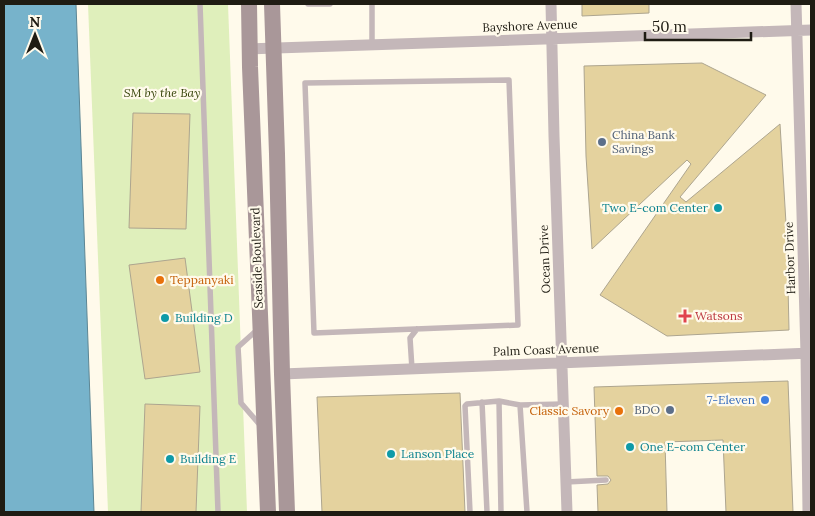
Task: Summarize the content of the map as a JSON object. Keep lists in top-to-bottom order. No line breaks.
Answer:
{"streets":{"street":["Bayshore Avenue","Seaside Boulevard","Harbor Drive","Ocean Drive","Palm Coast Avenue"]},"crossings":[["Bayshore Avenue","Seaside Boulevard"],["Bayshore Avenue","Harbor Drive"],["Bayshore Avenue","Ocean Drive"],["Seaside Boulevard","Palm Coast Avenue"],["Harbor Drive","Palm Coast Avenue"],["Ocean Drive","Palm Coast Avenue"]],"parks":["SM by the Bay"],"places":{"other":["China Bank Savings","Two E-com Center","Teppanyaki","Building D","7-Eleven","BDO","Classic Savory","One E-com Center","Lanson Place","Building E"],"health":["Watsons"]},"scale_bar":"50 m","north":"top"}
